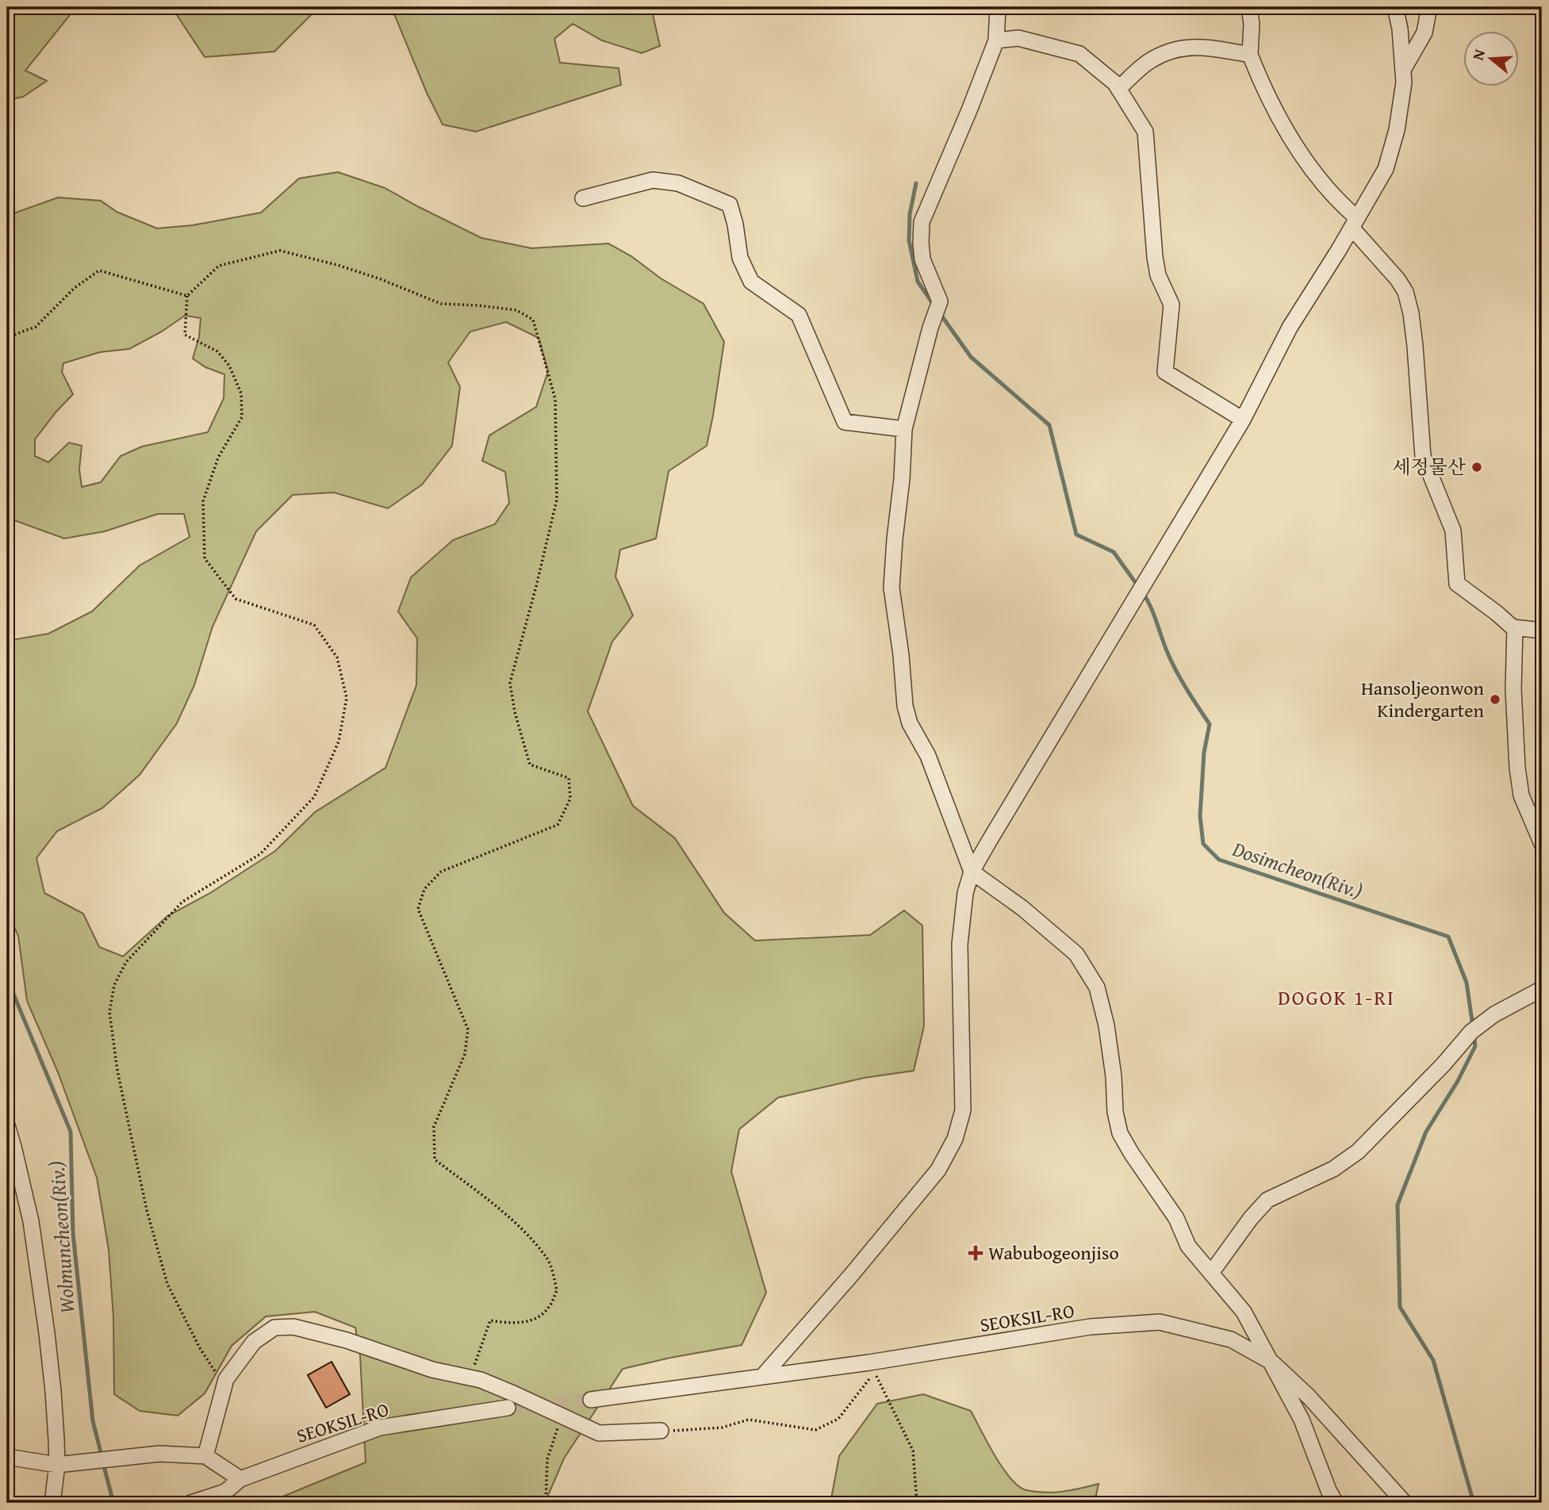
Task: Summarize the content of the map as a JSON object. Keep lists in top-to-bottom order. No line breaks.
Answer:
{"streets":{"street":["SEOKSIL-RO"]},"districts":["DOGOK 1-RI"],"water":["Dosimcheon(Riv.)","Wolmuncheon(Riv.)"],"places":{"other":["세정물산","Hansoljeonwon Kindergarten"],"health":["Wabubogeonjiso"]},"north":"left"}
